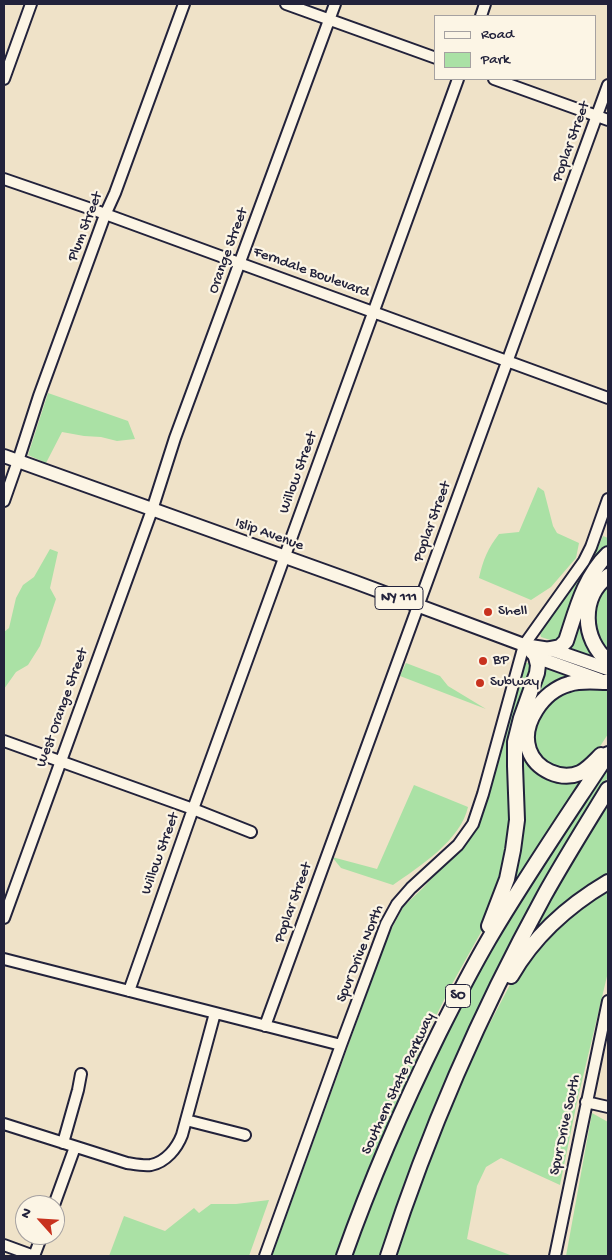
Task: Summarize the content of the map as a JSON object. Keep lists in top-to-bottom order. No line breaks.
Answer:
{"streets":{"highway":["SO","Southern State Parkway"],"main road":["Islip Avenue","NY 111"],"street":["Poplar Street","Plum Street","Orange Street","Ferndale Boulevard","Willow Street","West Orange Street","Spur Drive North","Spur Drive South"]},"crossings":[["Poplar Street","Ferndale Boulevard"],["Poplar Street","Islip Avenue"],["Plum Street","Ferndale Boulevard"],["Plum Street","Islip Avenue"],["Orange Street","Ferndale Boulevard"],["Orange Street","Islip Avenue"],["Orange Street","West Orange Street"],["Ferndale Boulevard","Willow Street"],["Willow Street","Islip Avenue"],["Islip Avenue","West Orange Street"],["Islip Avenue","Spur Drive North"]],"places":["Shell","BP","Subway"],"legend":["Road","Park"],"north":"top left"}
